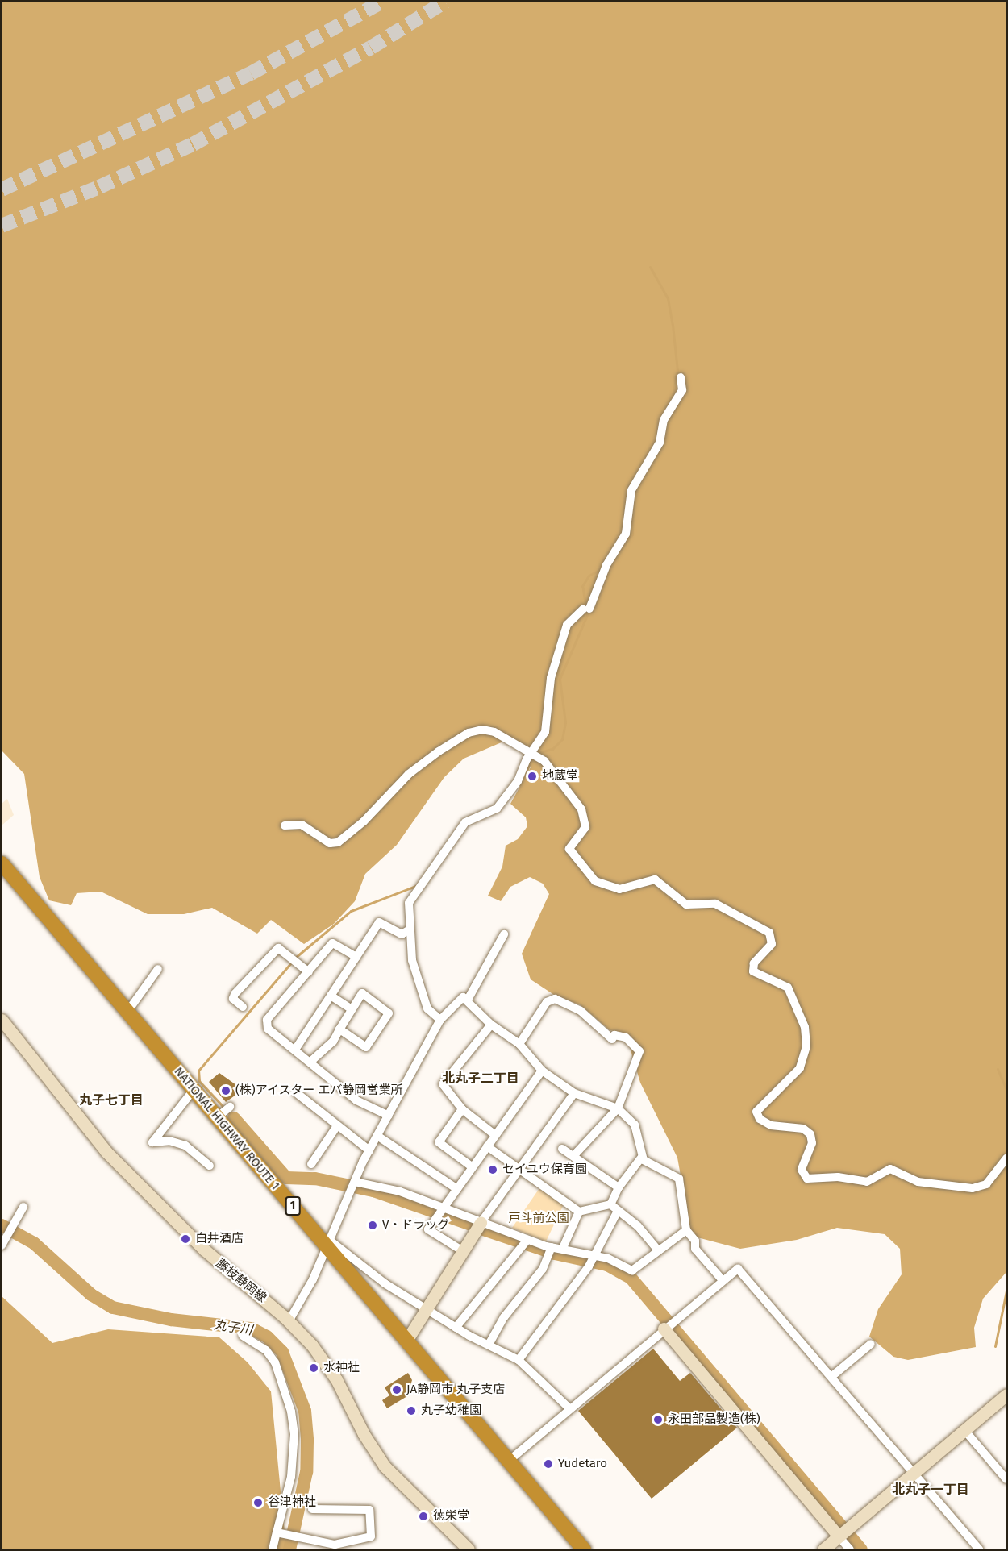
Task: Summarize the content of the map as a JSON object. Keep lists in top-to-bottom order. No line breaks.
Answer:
{"streets":{"highway":["NATIONAL HIGHWAY ROUTE 1","1"],"main road":["藤枝静岡線"]},"districts":["北丸子二丁目","丸子七丁目","北丸子一丁目"],"water":["丸子川"],"parks":["戸斗前公園"],"places":["地蔵堂","(株)アイスター エバ静岡営業所","セイユウ保育園","V・ドラッグ","白井酒店","水神社","JA静岡市 丸子支店","丸子幼稚園","永田部品製造(株)","Yudetaro","谷津神社","徳栄堂"]}
